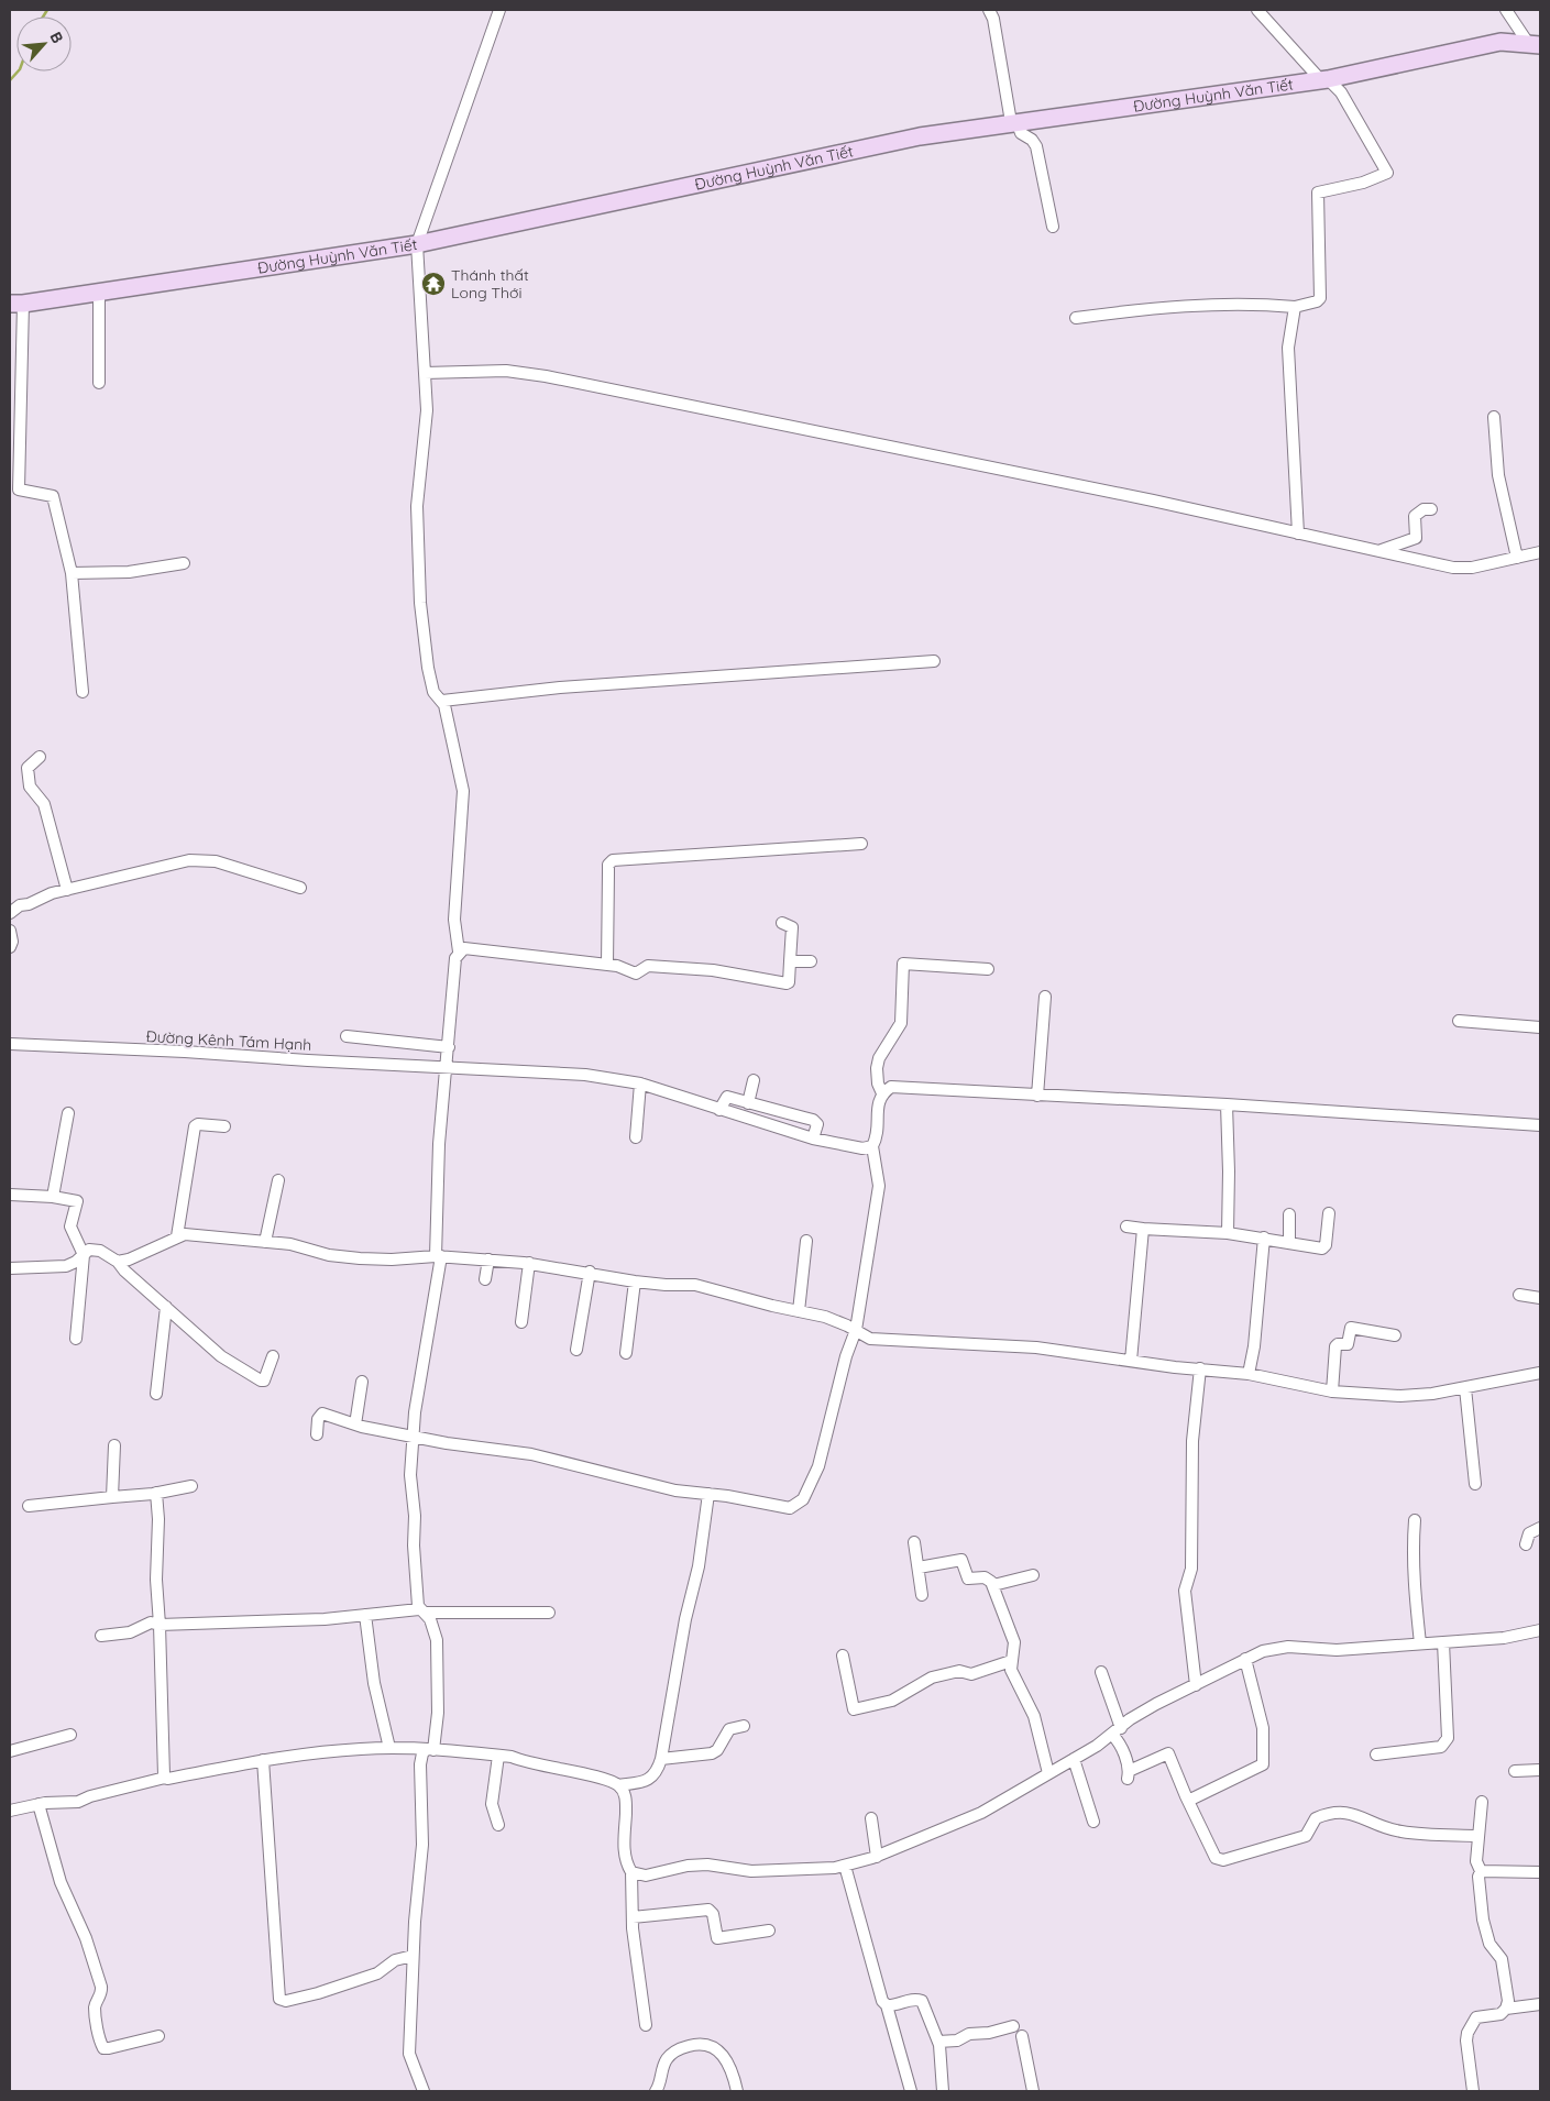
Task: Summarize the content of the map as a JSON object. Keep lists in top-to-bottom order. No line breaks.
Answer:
{"streets":{"street":["Đường Huỳnh Văn Tiết","Đường Kênh Tám Hạnh"]},"places":{"temple":["Thánh thất Long Thới"]},"north":"top right"}
